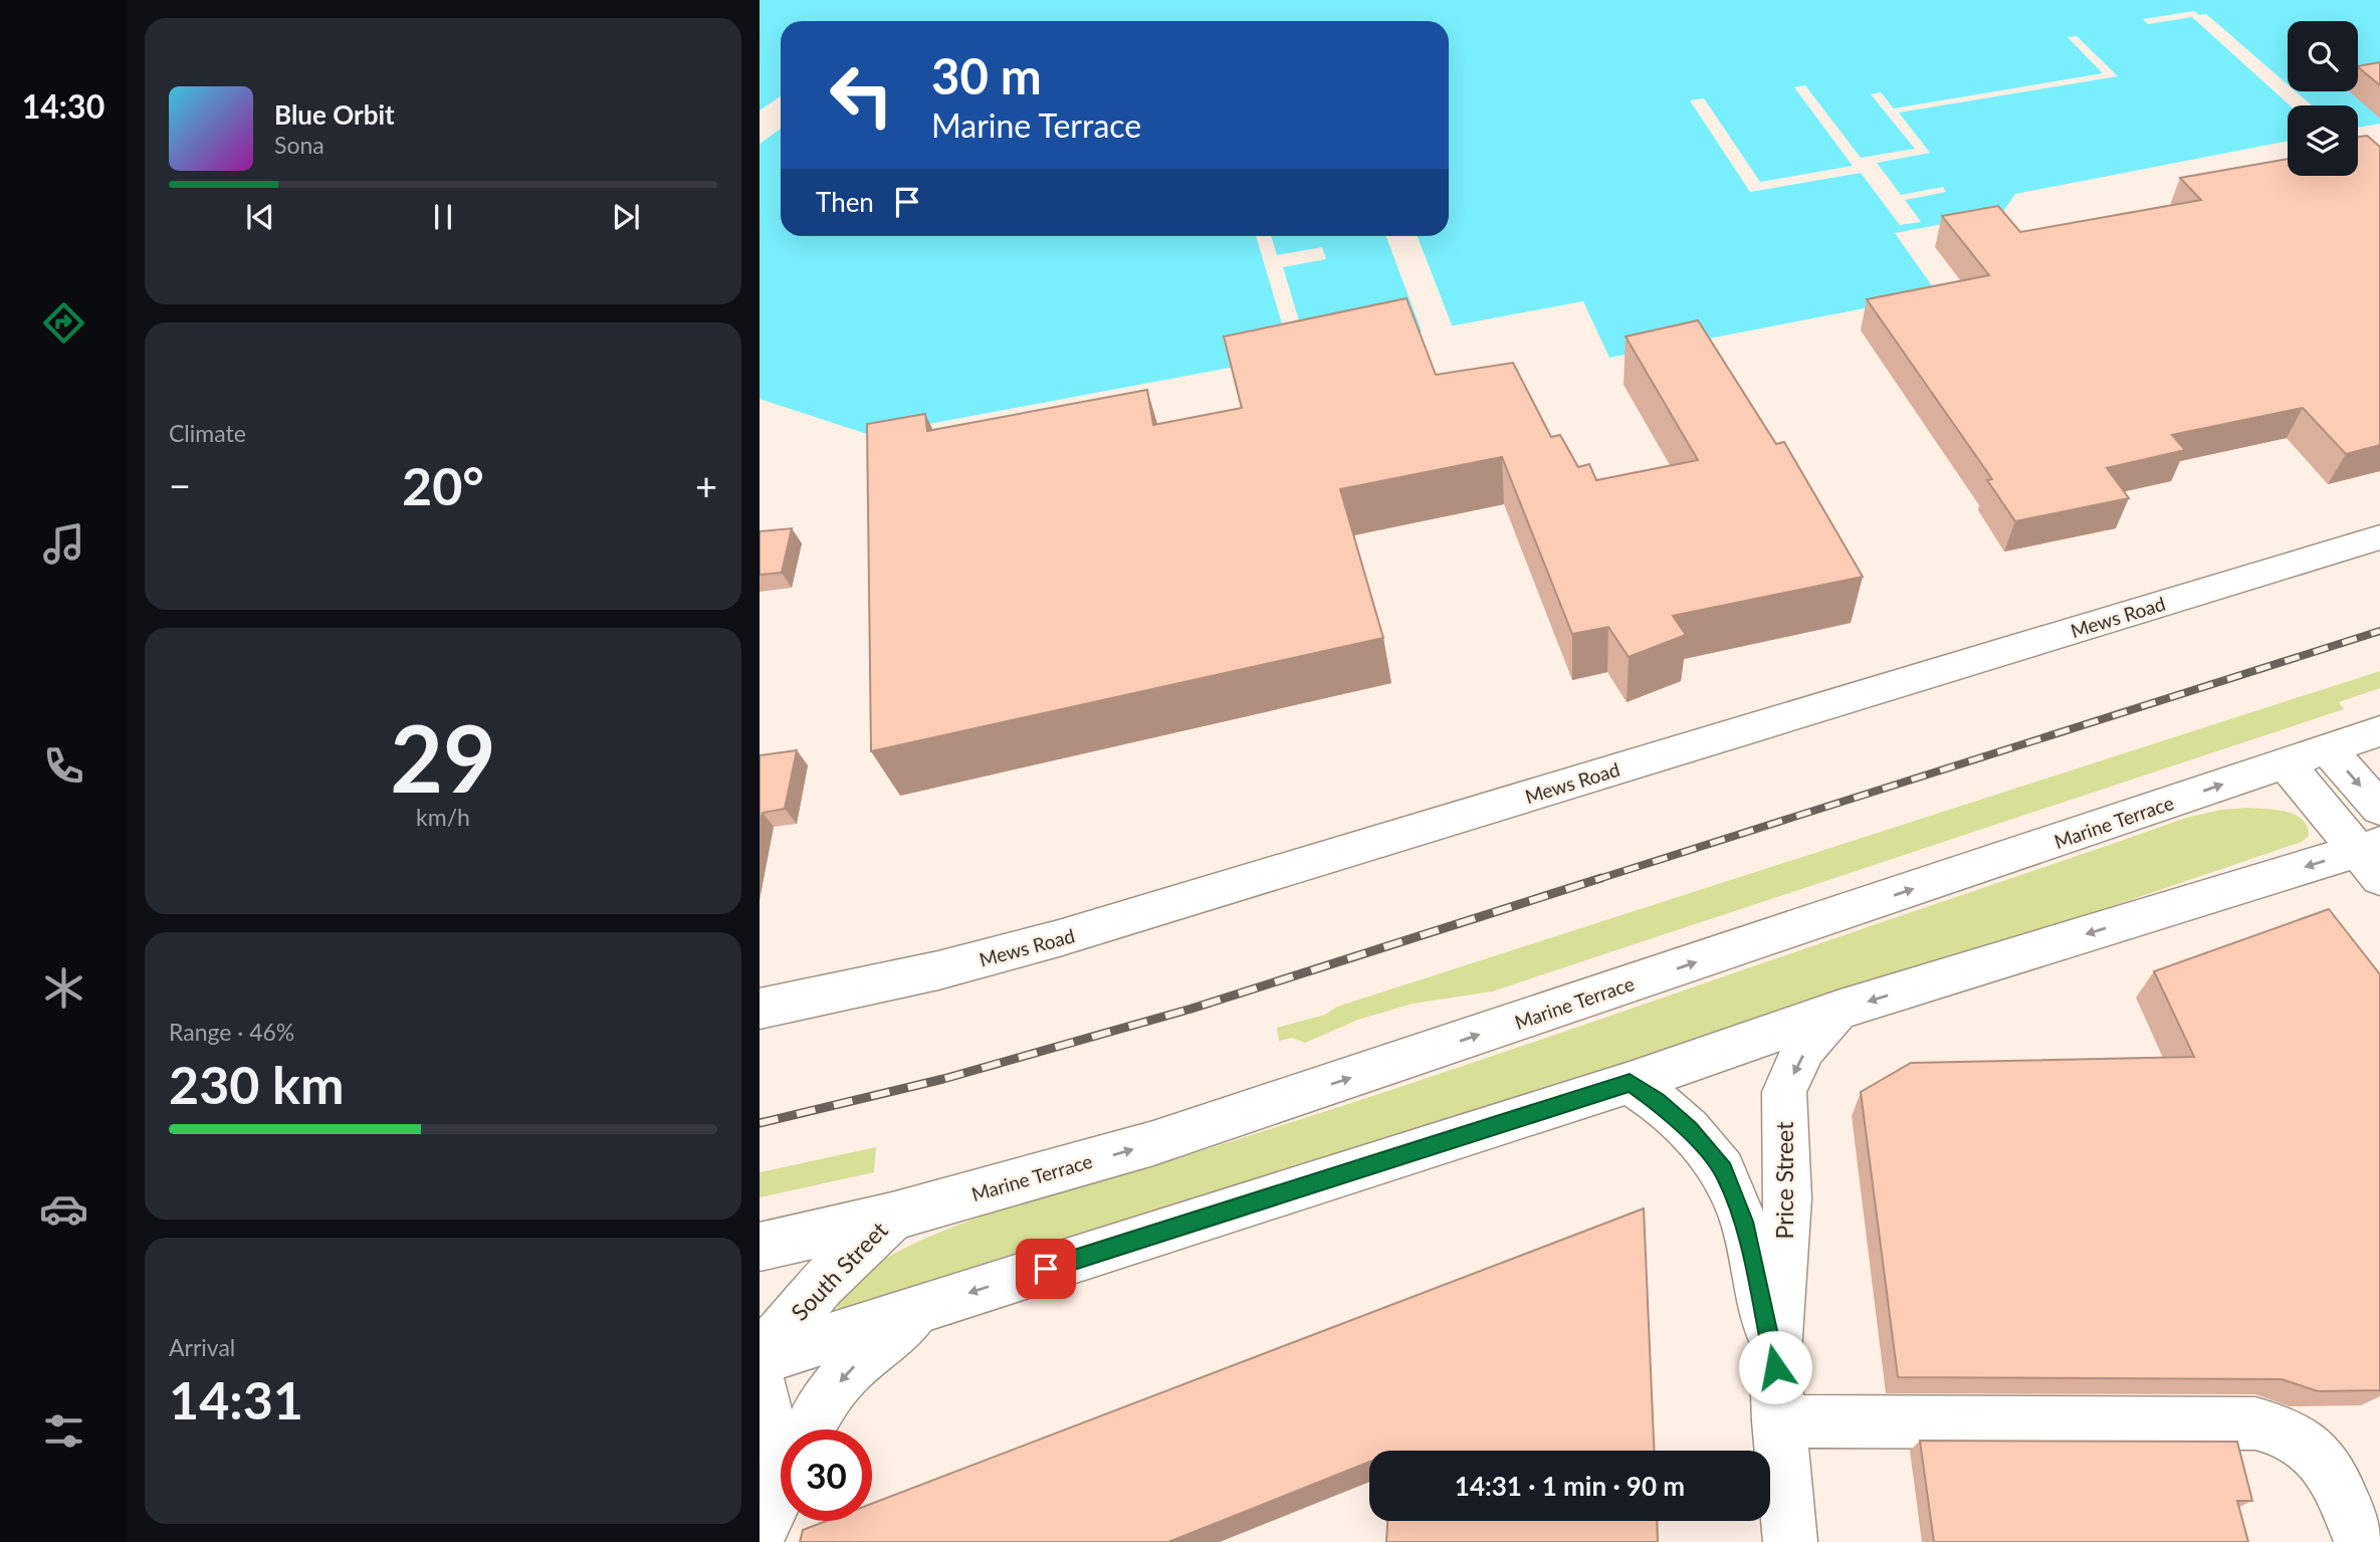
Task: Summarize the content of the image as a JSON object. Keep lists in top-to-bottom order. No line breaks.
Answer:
{"streets":{"street":["Mews Road","Marine Terrace","Price Street","South Street"]},"crossings":[["Marine Terrace","South Street"]],"one_way":["Price Street"],"page":{"tabs":"14:30","turn":["30 m","Marine Terrace"],"song":["Blue Orbit","Sona"],"then":"Then","tile":["Climate",["29","km/h"],["Range · 46%","230 km"],["Arrival","14:31"]],"heat":["−","20°","+"],"limit":"30","trip":"14:31 · 1 min · 90 m"}}
